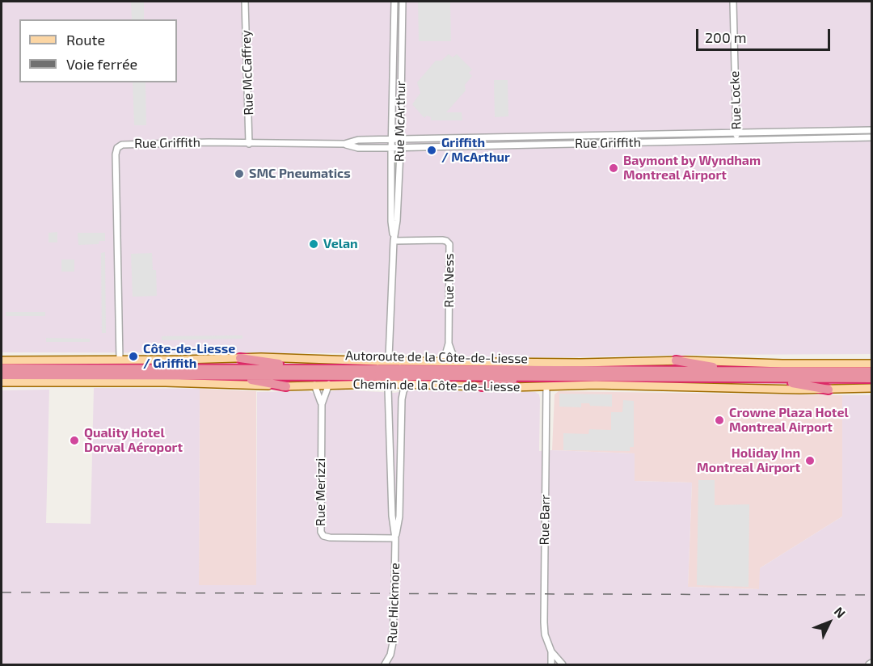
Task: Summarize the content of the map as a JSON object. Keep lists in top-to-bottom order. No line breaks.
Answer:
{"streets":{"highway":["Autoroute de la Côte-de-Liesse"],"main road":["Chemin de la Côte-de-Liesse"],"street":["Rue McCaffrey","Rue Locke","Rue McArthur","Rue Griffith","Rue Ness","Rue Merizzi","Rue Barr","Rue Hickmore"]},"crossings":[["Rue McCaffrey","Rue Griffith"],["Rue Locke","Rue Griffith"],["Rue McArthur","Rue Griffith"],["Rue McArthur","Rue Ness"],["Rue Griffith","Chemin de la Côte-de-Liesse"],["Rue Ness","Chemin de la Côte-de-Liesse"],["Autoroute de la Côte-de-Liesse","Chemin de la Côte-de-Liesse"],["Chemin de la Côte-de-Liesse","Rue Merizzi"],["Chemin de la Côte-de-Liesse","Rue Barr"],["Rue Merizzi","Rue Hickmore"]],"places":["Griffith / McArthur","Baymont by Wyndham Montreal Airport","SMC Pneumatics","Velan","Côte-de-Liesse / Griffith","Crowne Plaza Hotel Montreal Airport","Quality Hotel Dorval Aéroport","Holiday Inn Montreal Airport"],"legend":["Route","Voie ferrée"],"scale_bar":"200 m","north":"top right"}
